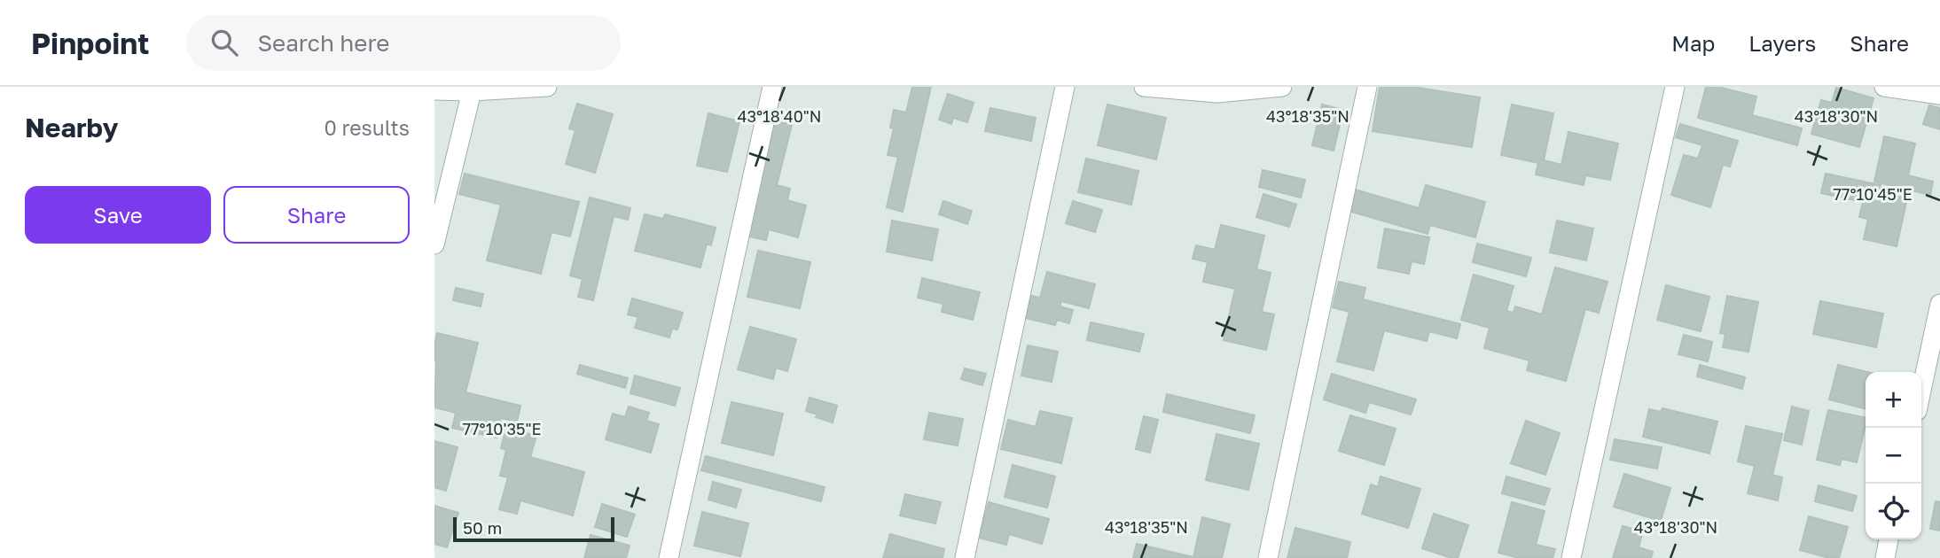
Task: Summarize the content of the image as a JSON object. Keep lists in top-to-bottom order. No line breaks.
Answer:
{"scale_bar":"50 m","page":{"header":"Pinpoint","search":"Search here","nav":["Map","Layers","Share"],"heading":["Nearby","0 results"],"buttons":["Save","Share"],"map_buttons":["+","−"],"scale":"50 m"},"coordinates":["43°18'40\"N","43°18'35\"N","43°18'30\"N","77°10'45\"E","77°10'35\"E"]}
